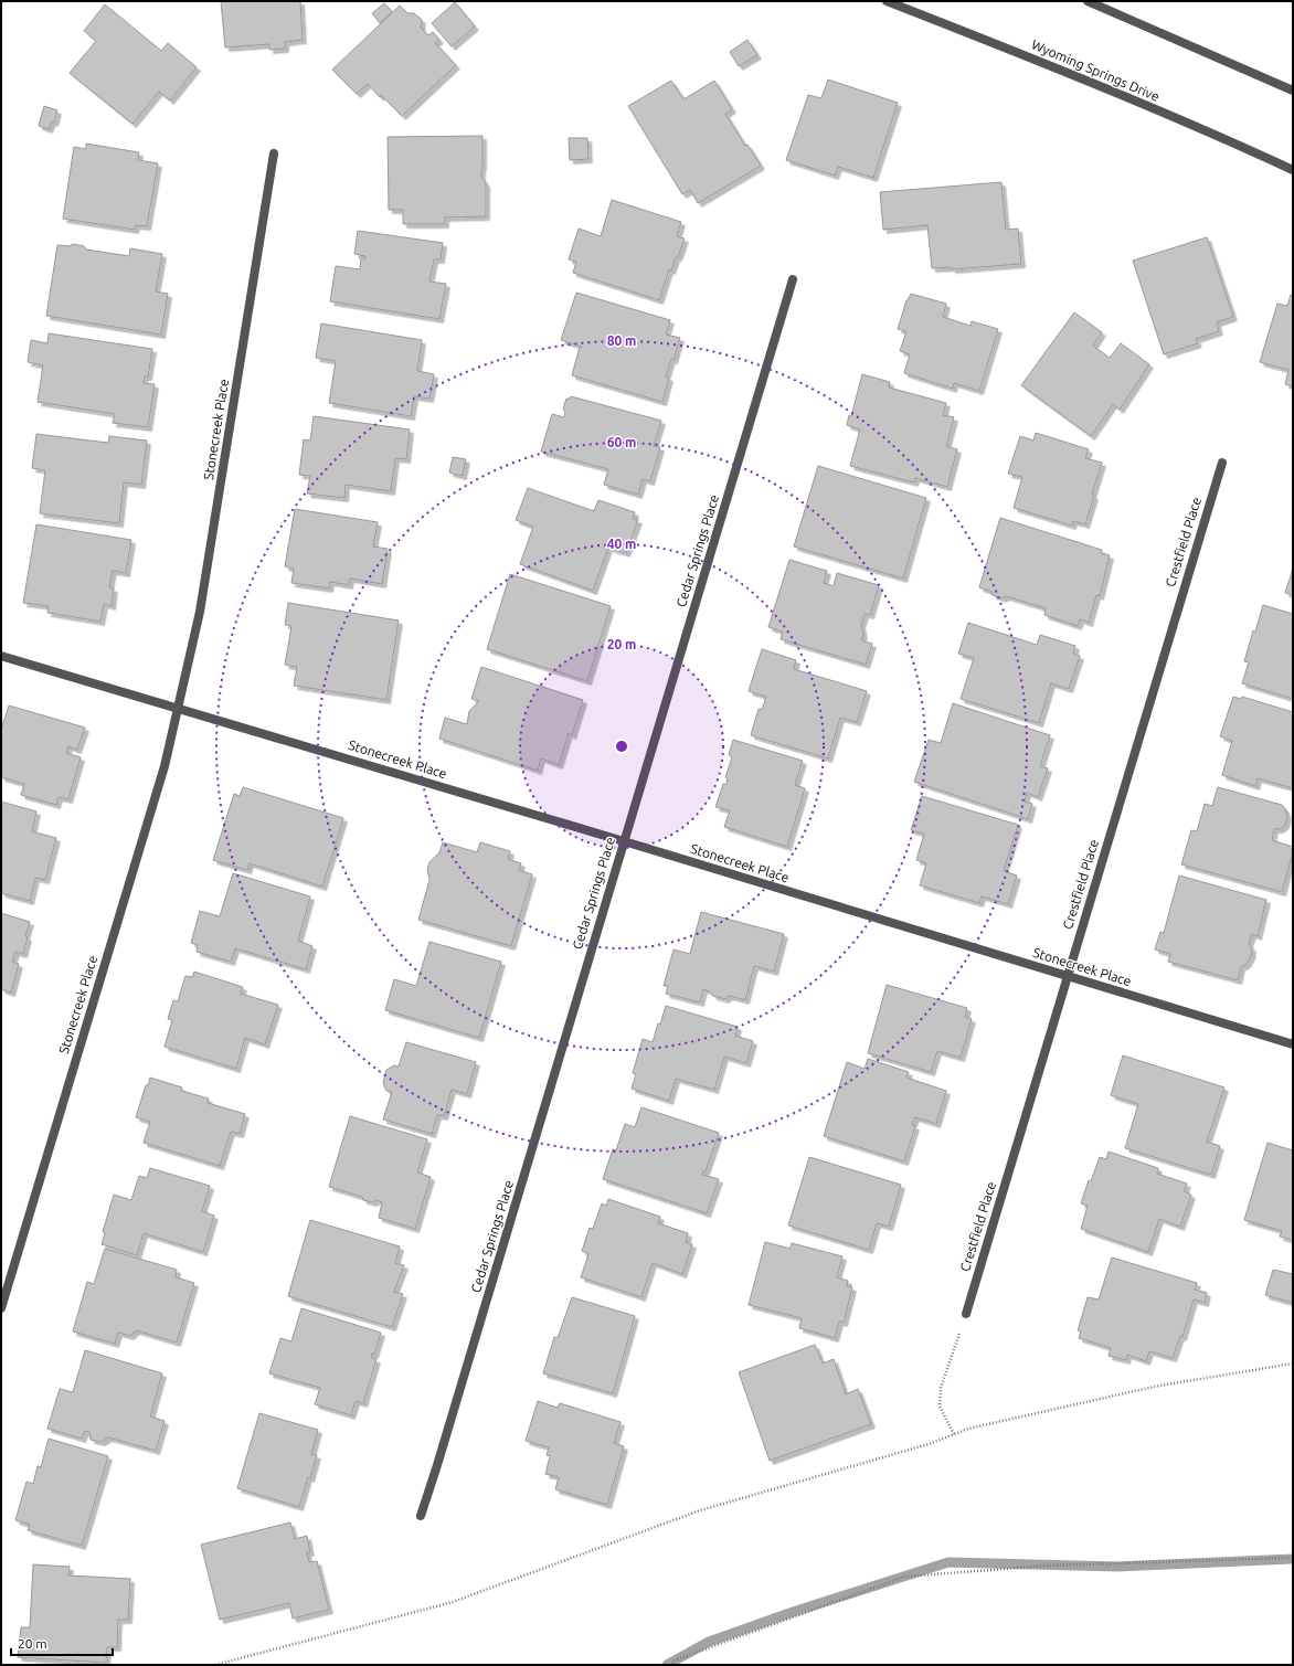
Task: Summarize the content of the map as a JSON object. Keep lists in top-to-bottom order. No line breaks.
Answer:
{"streets":{"street":["Wyoming Springs Drive","Stonecreek Place","Crestfield Place","Cedar Springs Place"]},"crossings":[["Stonecreek Place","Crestfield Place"],["Stonecreek Place","Cedar Springs Place"]],"scale_bar":"20 m","rings":["80 m","60 m","40 m","20 m"]}
